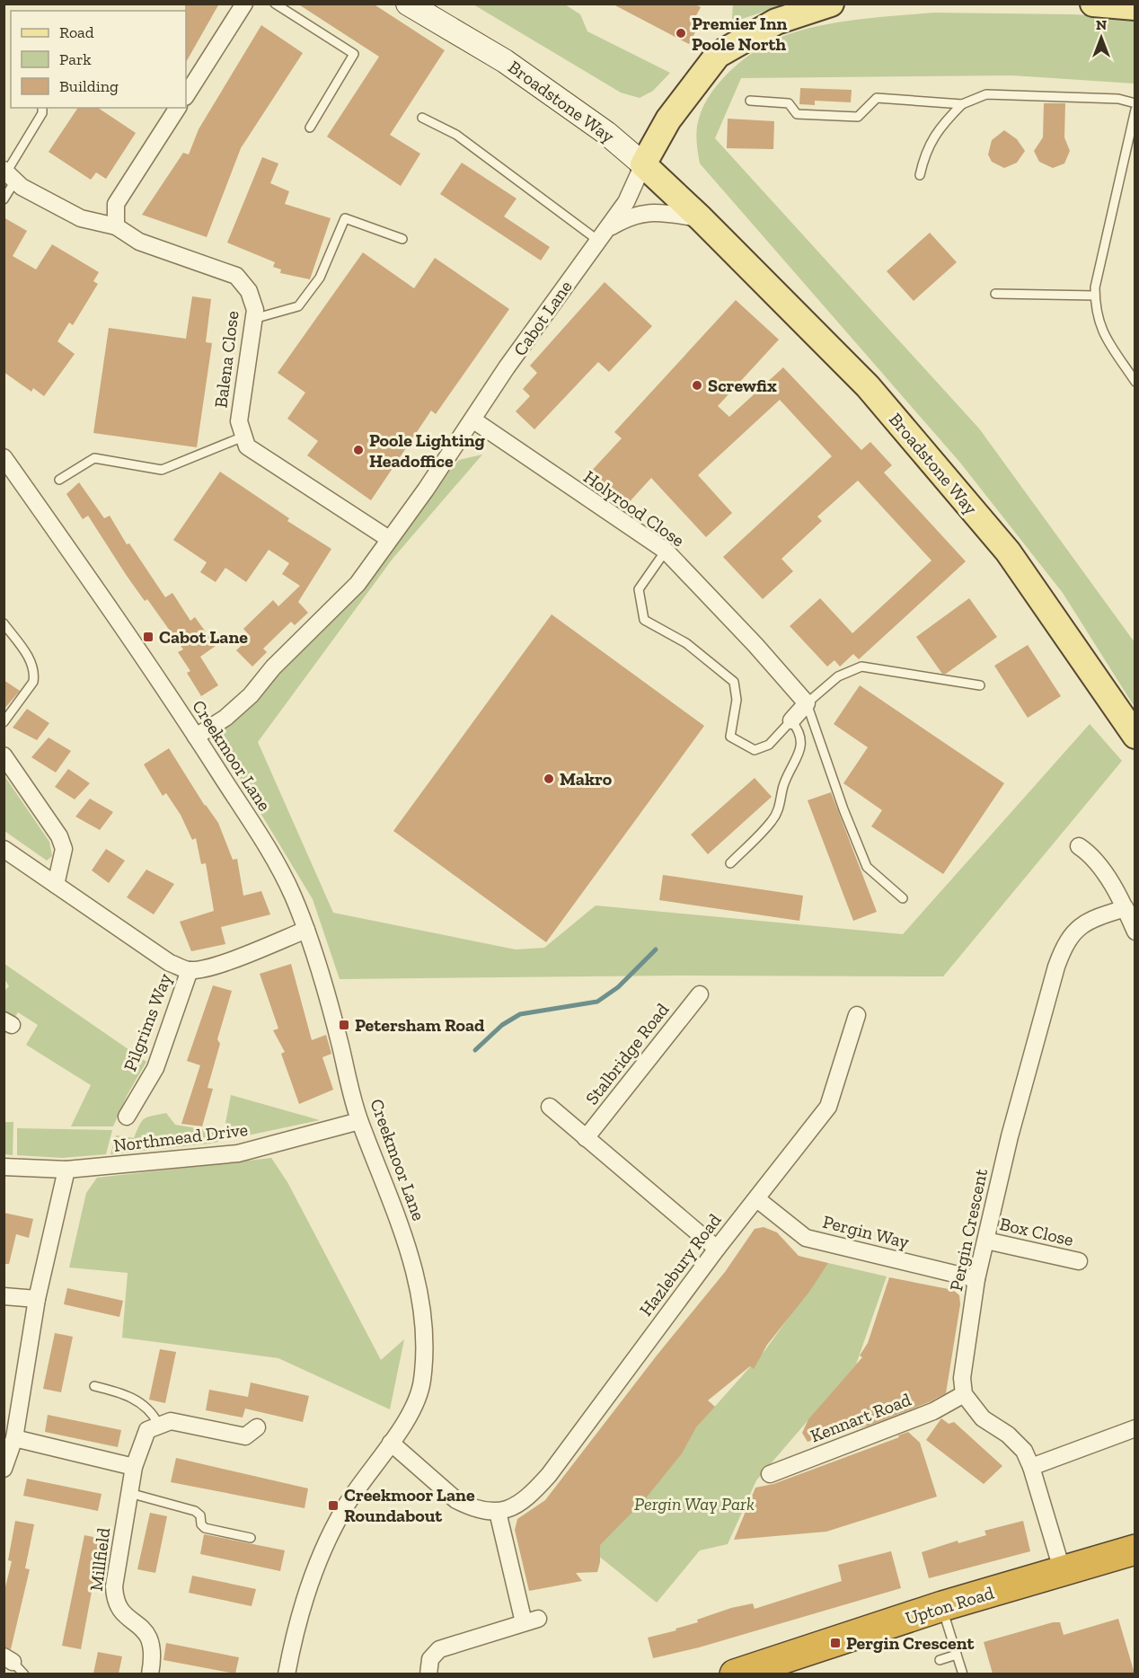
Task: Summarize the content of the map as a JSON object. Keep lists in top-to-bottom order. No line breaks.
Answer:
{"streets":{"highway":["Upton Road"],"main road":["Broadstone Way","Cabot Lane"],"street":["Balena Close","Holyrood Close","Creekmoor Lane","Pilgrims Way","Stalbridge Road","Northmead Drive","Pergin Crescent","Pergin Way","Box Close","Hazlebury Road","Kennart Road","Millfield"]},"crossings":[["Broadstone Way","Cabot Lane"],["Cabot Lane","Holyrood Close"],["Cabot Lane","Creekmoor Lane"],["Creekmoor Lane","Northmead Drive"],["Pergin Crescent","Pergin Way"],["Pergin Crescent","Box Close"],["Pergin Crescent","Kennart Road"],["Pergin Way","Hazlebury Road"]],"parks":["Pergin Way Park"],"places":{"other":["Premier Inn Poole North","Screwfix","Poole Lighting Headoffice","Makro"],"transit":["Cabot Lane","Petersham Road","Creekmoor Lane Roundabout","Pergin Crescent"]},"legend":["Road","Park","Building"],"north":"top"}
